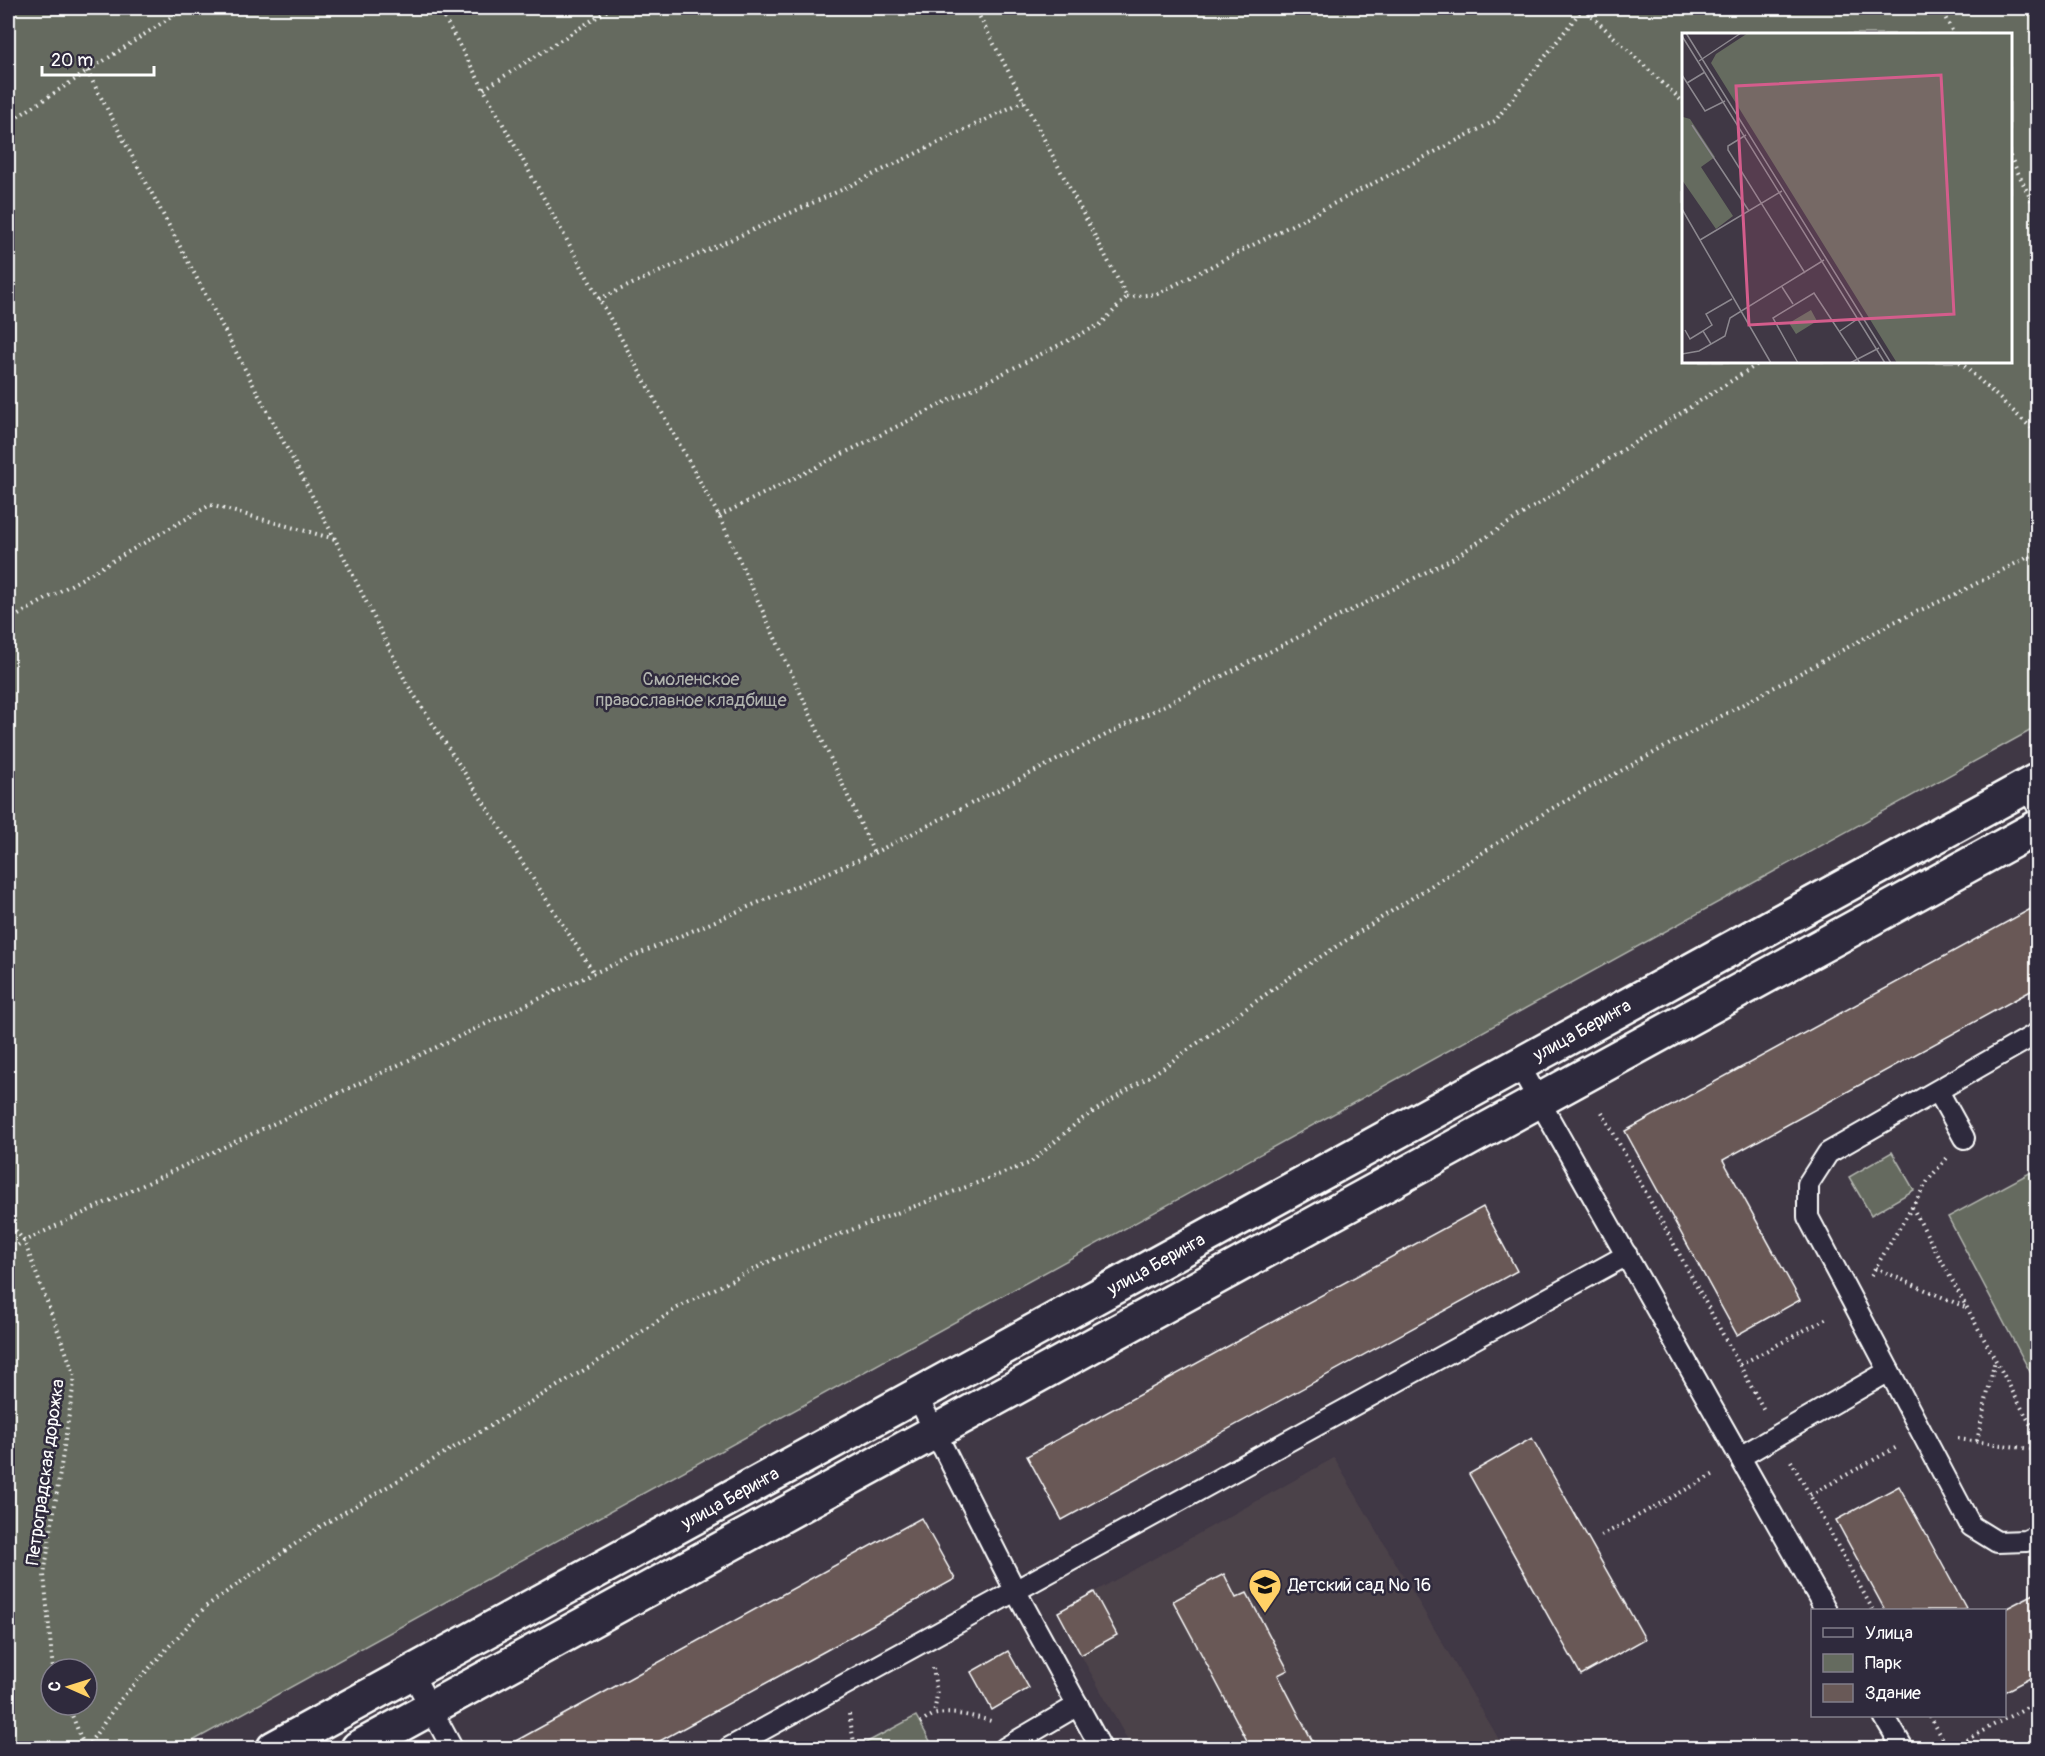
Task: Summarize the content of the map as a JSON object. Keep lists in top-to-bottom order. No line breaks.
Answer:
{"streets":{"street":["улица Беринга"],"path":["Петроградская дорожка"]},"parks":["Смоленское православное кладбище"],"places":{"school or university":["Детский сад № 16"]},"legend":["Улица","Парк","Здание"],"scale_bar":"20 m","north":"left"}
